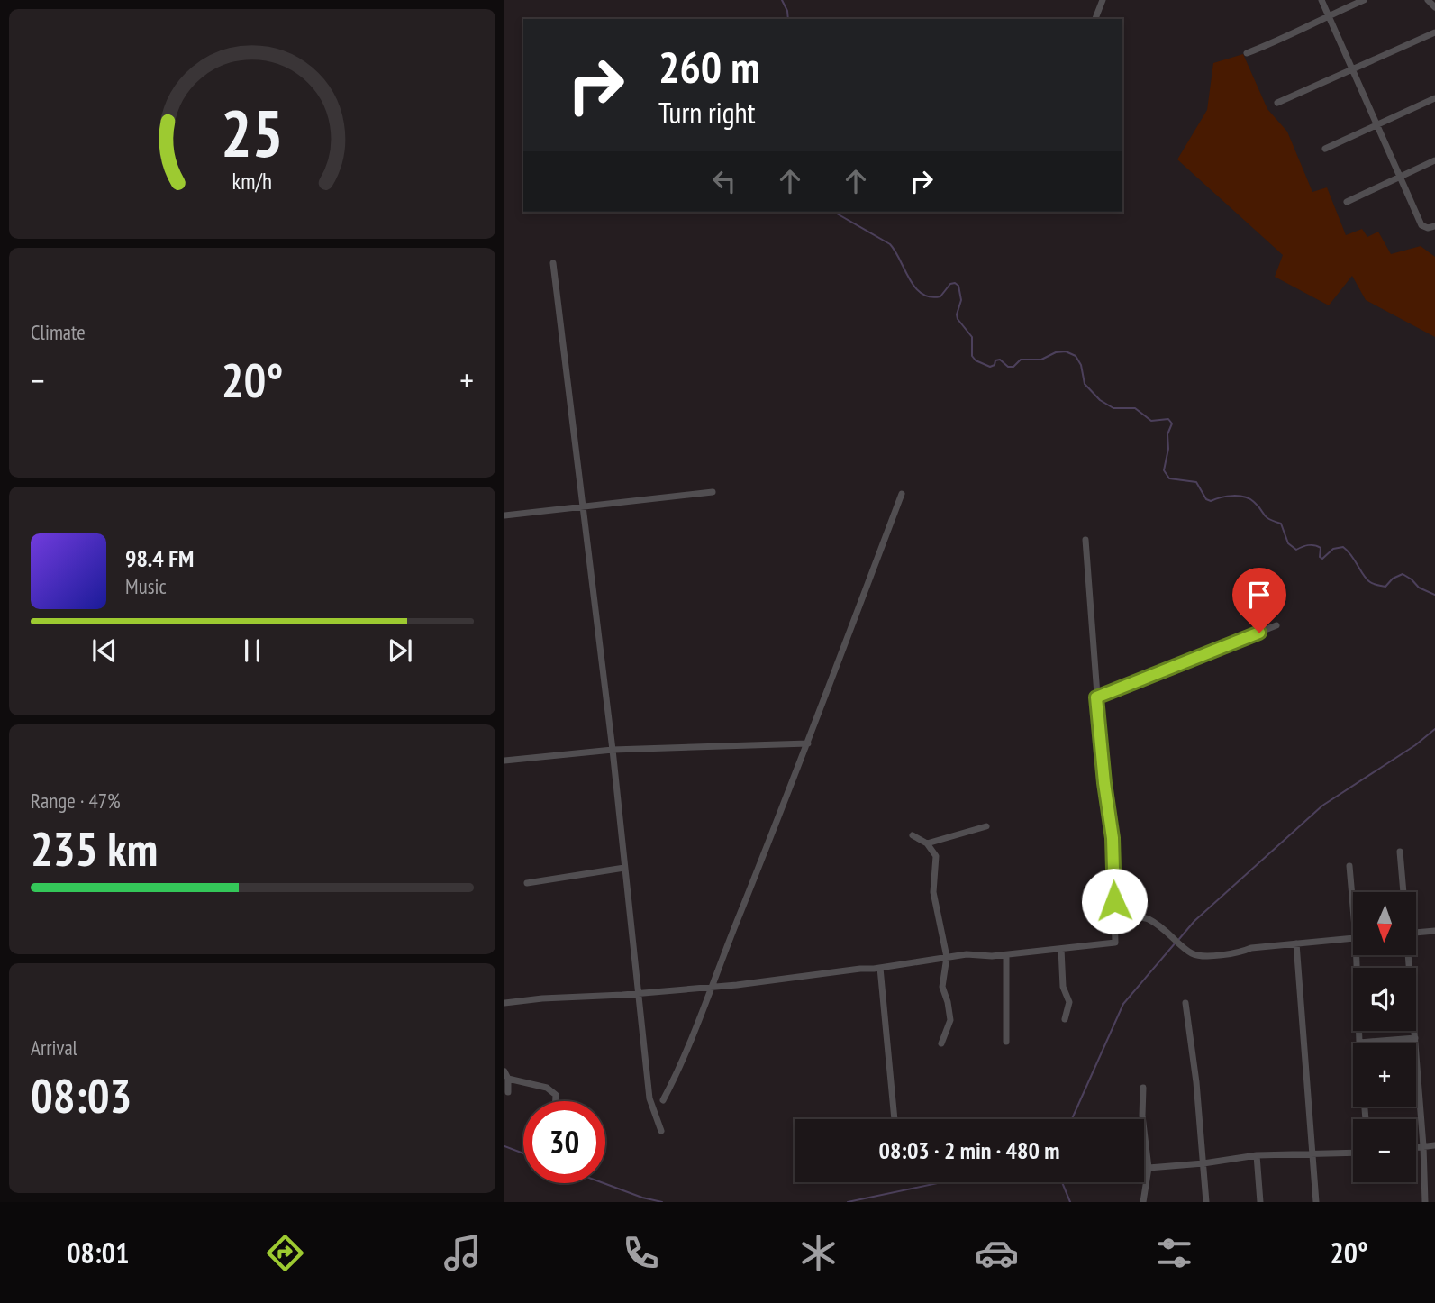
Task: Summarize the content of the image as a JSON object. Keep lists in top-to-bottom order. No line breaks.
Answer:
{"north":"bottom","page":{"turn":["260 m","Turn right"],"tile":["Climate",["Range · 47%","235 km"],["Arrival","08:03"]],"heat":["−","20°","+"],"song":["98.4 FM","Music"],"map_buttons":["+","−"],"limit":"30","trip":"08:03 · 2 min · 480 m","tabs":["08:01","20°"],"gauge":["25","km/h"]}}
